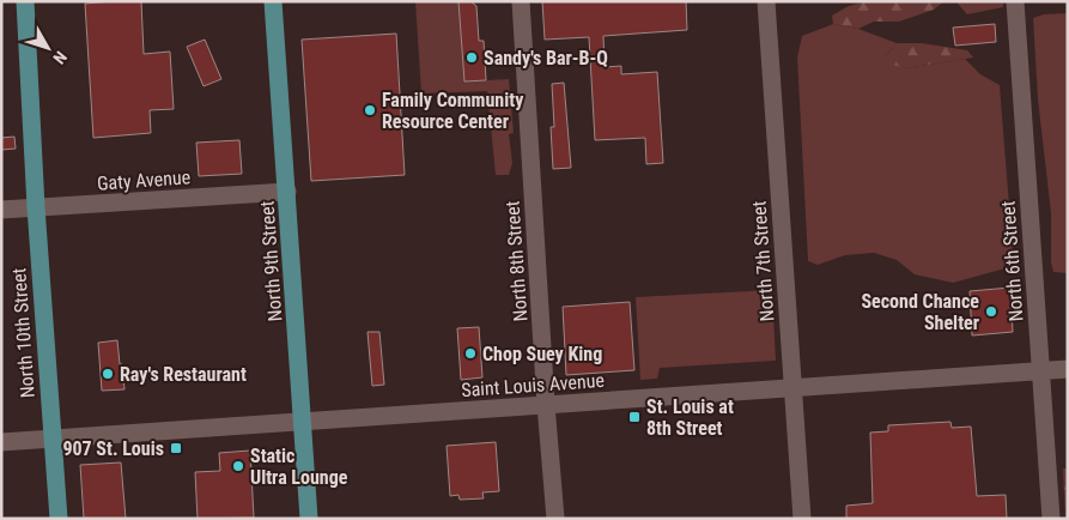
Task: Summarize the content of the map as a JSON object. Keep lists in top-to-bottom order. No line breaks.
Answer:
{"streets":{"main road":["North 9th Street","North 10th Street"],"street":["Gaty Avenue","North 8th Street","North 7th Street","North 6th Street","Saint Louis Avenue"]},"crossings":[["Gaty Avenue","North 9th Street"],["Gaty Avenue","North 10th Street"],["North 9th Street","Saint Louis Avenue"],["North 8th Street","Saint Louis Avenue"],["North 7th Street","Saint Louis Avenue"],["North 6th Street","Saint Louis Avenue"],["North 10th Street","Saint Louis Avenue"]],"places":{"other":["Sandy's Bar-B-Q","Family Community Resource Center","Second Chance Shelter","Chop Suey King","Ray's Restaurant","Static Ultra Lounge"],"transit":["St. Louis at 8th Street","907 St. Louis"]},"north":"bottom right"}
